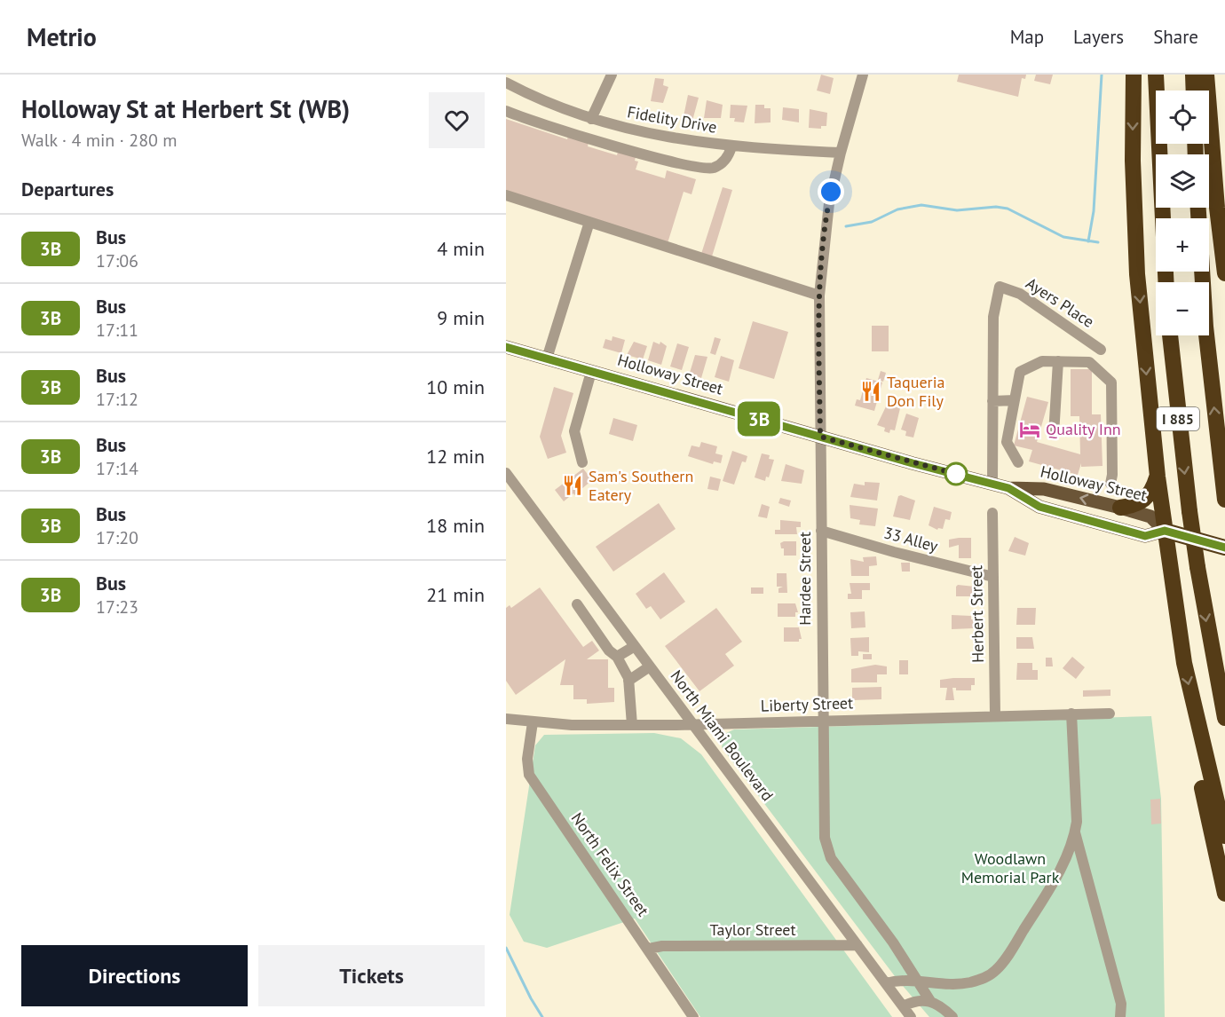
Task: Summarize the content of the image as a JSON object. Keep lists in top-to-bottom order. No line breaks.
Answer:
{"streets":{"highway":["Holloway Street","I 885"],"street":["Fidelity Drive","Ayers Place","33 Alley","Hardee Street","Herbert Street","Liberty Street","North Miami Boulevard","North Felix Street","Taylor Street"]},"crossings":[["Fidelity Drive","Hardee Street"],["Holloway Street","Hardee Street"],["33 Alley","Hardee Street"],["33 Alley","Herbert Street"],["Hardee Street","Liberty Street"],["Herbert Street","Liberty Street"],["Liberty Street","North Miami Boulevard"],["Liberty Street","North Felix Street"],["North Miami Boulevard","Taylor Street"],["North Felix Street","Taylor Street"]],"parks":["Woodlawn Memorial Park"],"places":{"restaurant":["Taqueria Don Fily","Sam's Southern Eatery"],"hotel":["Quality Inn"]},"lines":["bus line 3B"],"page":{"header":"Metrio","nav":["Map","Layers","Share"],"heading":[["Holloway St at Herbert St (WB)","Walk · 4 min · 280 m"],"Departures"],"on_map":"3B","map_buttons":["+","−"],"list":[{"mark":"3B","name":"Bus","note":"17:06","value":"4 min"},{"mark":"3B","name":"Bus","note":"17:11","value":"9 min"},{"mark":"3B","name":"Bus","note":"17:12","value":"10 min"},{"mark":"3B","name":"Bus","note":"17:14","value":"12 min"},{"mark":"3B","name":"Bus","note":"17:20","value":"18 min"},{"mark":"3B","name":"Bus","note":"17:23","value":"21 min"}],"buttons":["Directions","Tickets"]}}
